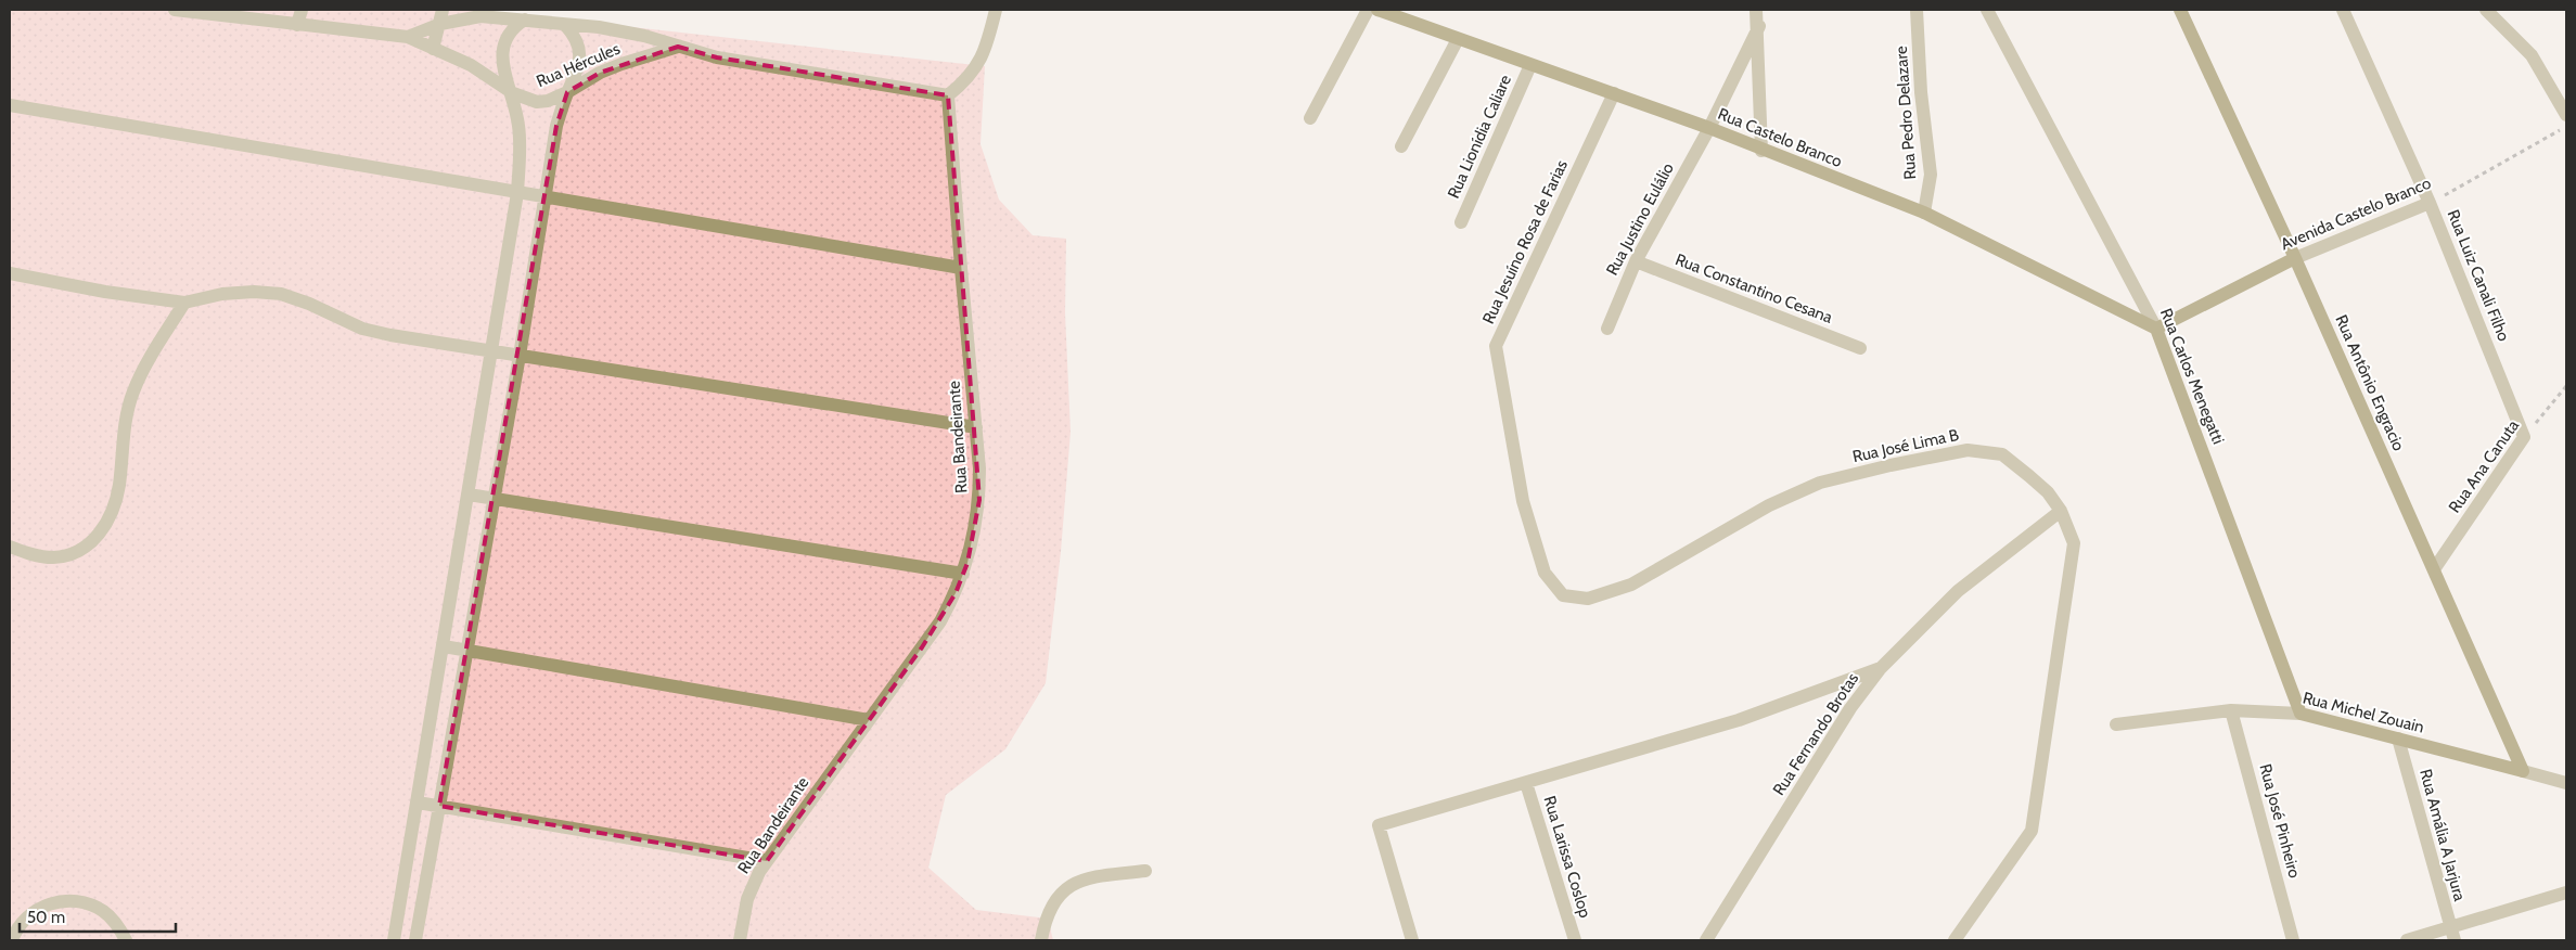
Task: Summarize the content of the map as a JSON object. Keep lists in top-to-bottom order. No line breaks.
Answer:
{"streets":{"street":["Rua Hércules","Rua Pedro Delazare","Rua Lionídia Caliare","Rua Castelo Branco","Avenida Castelo Branco","Rua Justino Eulálio","Rua Jesuíno Rosa de Farias","Rua Luiz Canali Filho","Rua Constantino Cesana","Rua Carlos Menegatti","Rua Antônio Engracio","Rua Bandeirante","Rua José Lima B","Rua Ana Canuta","Rua Michel Zouain","Rua Fernando Brotas","Rua José Pinheiro","Rua Amália A Jarjura","Rua Larissa Coslop"]},"crossings":[["Rua Hércules","Rua Bandeirante"],["Rua Pedro Delazare","Rua Castelo Branco"],["Rua Lionídia Caliare","Rua Castelo Branco"],["Rua Castelo Branco","Avenida Castelo Branco"],["Rua Castelo Branco","Rua Justino Eulálio"],["Rua Castelo Branco","Rua Jesuíno Rosa de Farias"],["Rua Castelo Branco","Rua Carlos Menegatti"],["Avenida Castelo Branco","Rua Luiz Canali Filho"],["Avenida Castelo Branco","Rua Carlos Menegatti"],["Avenida Castelo Branco","Rua Antônio Engracio"],["Rua Justino Eulálio","Rua Constantino Cesana"],["Rua Jesuíno Rosa de Farias","Rua José Lima B"],["Rua Luiz Canali Filho","Rua Ana Canuta"],["Rua Carlos Menegatti","Rua Michel Zouain"],["Rua Antônio Engracio","Rua Ana Canuta"],["Rua Antônio Engracio","Rua Michel Zouain"],["Rua José Lima B","Rua Fernando Brotas"],["Rua Michel Zouain","Rua José Pinheiro"],["Rua Michel Zouain","Rua Amália A Jarjura"]],"scale_bar":"50 m"}
